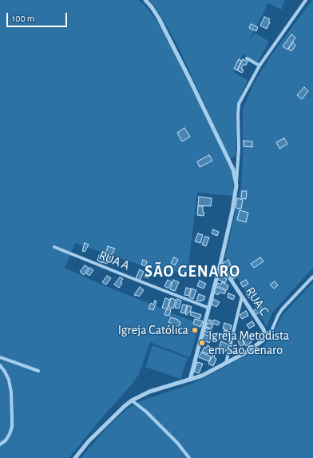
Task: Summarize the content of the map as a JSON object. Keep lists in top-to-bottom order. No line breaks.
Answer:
{"streets":{"street":["RUA A","RUA C"]},"districts":["SÃO GENARO"],"places":["Igreja Católica","Igreja Metodista em São Genaro"],"scale_bar":"100 m"}
